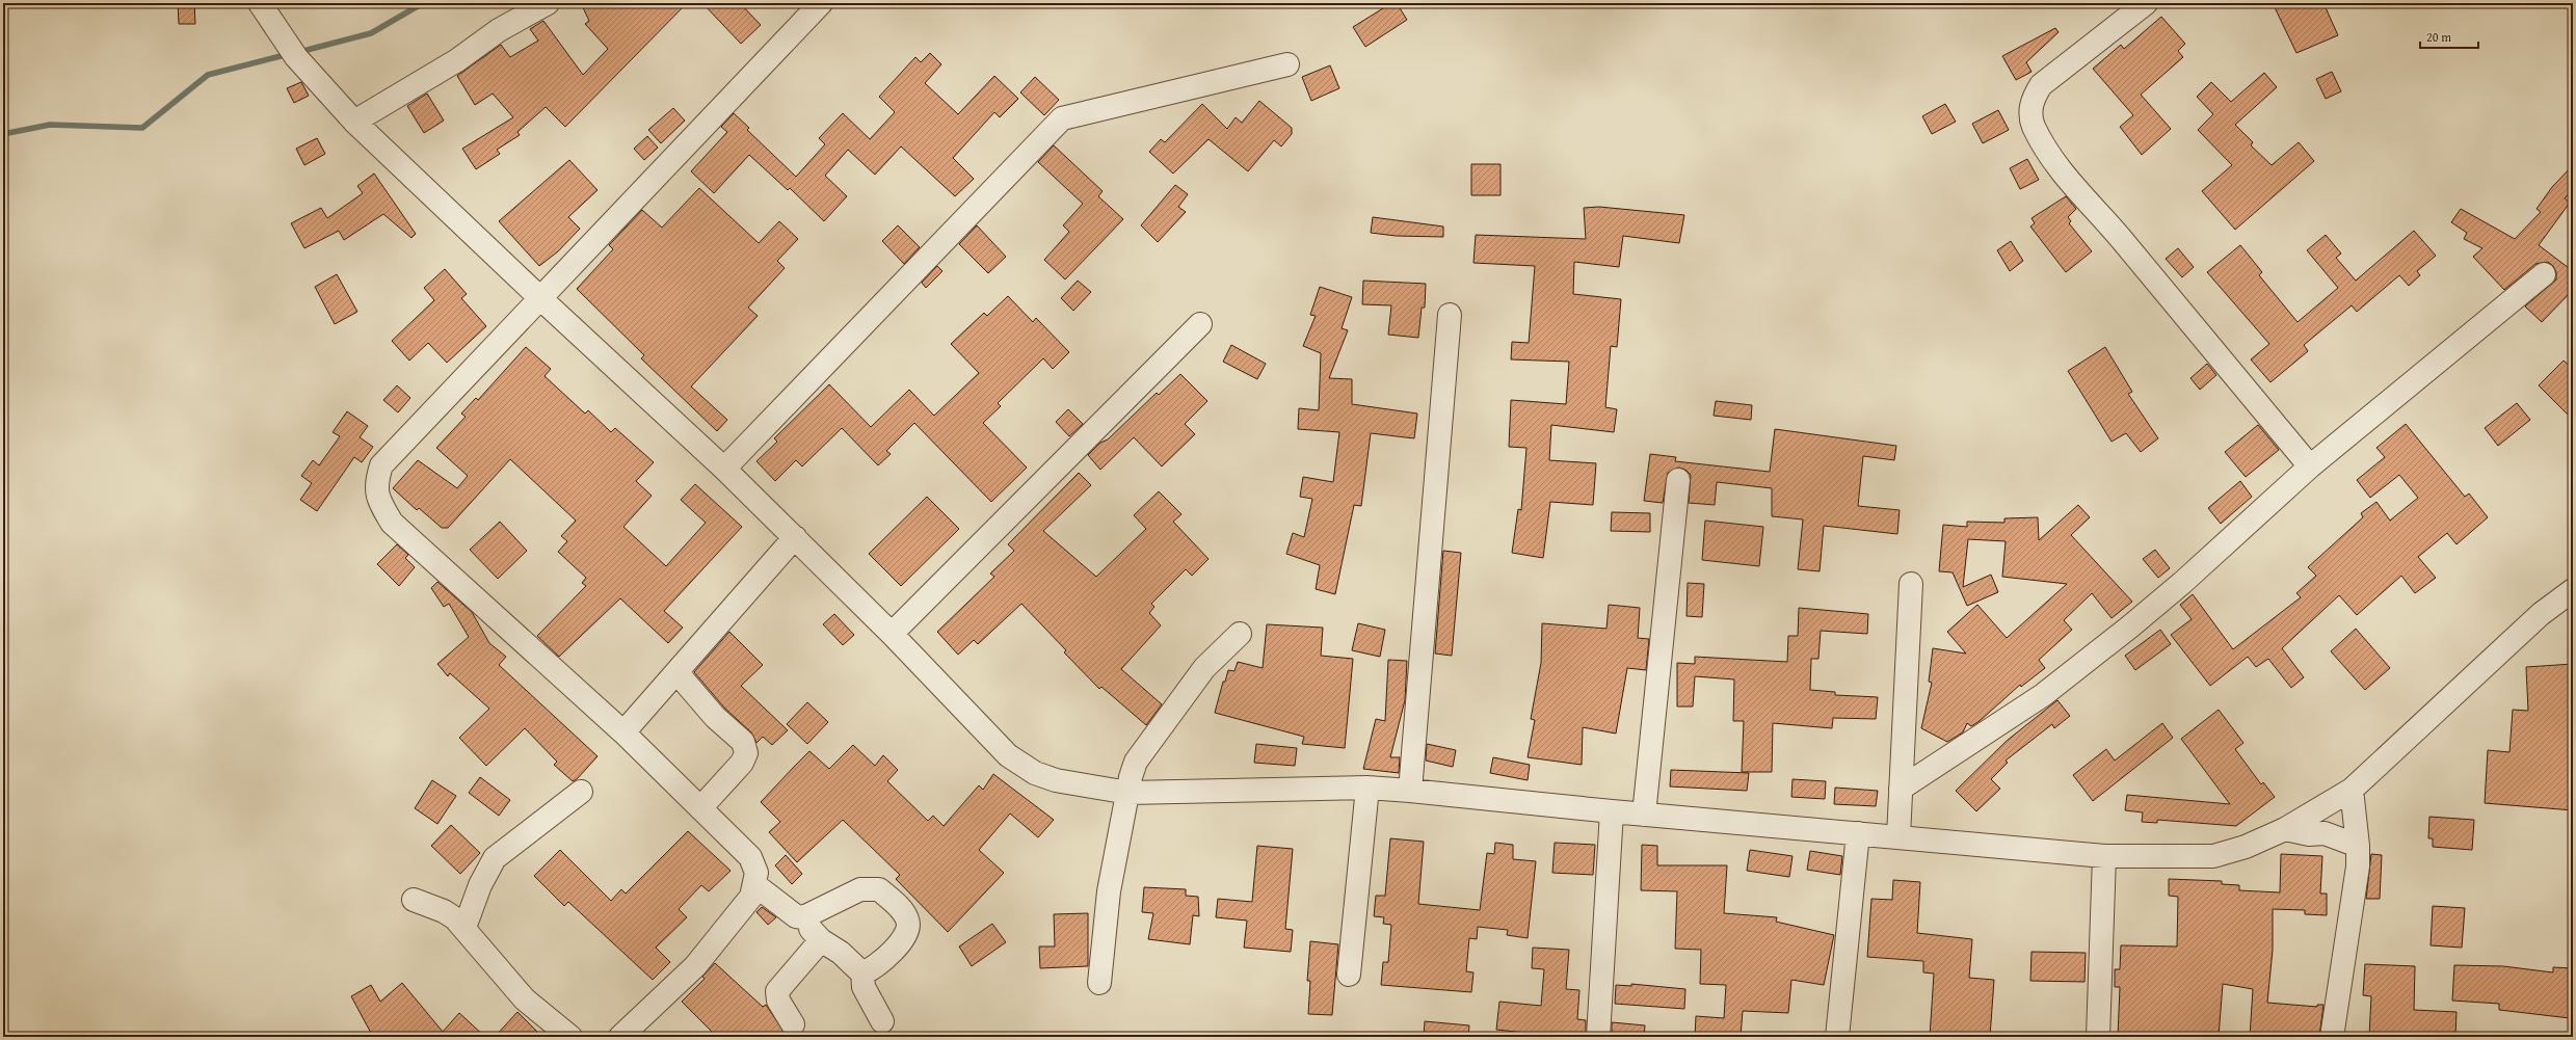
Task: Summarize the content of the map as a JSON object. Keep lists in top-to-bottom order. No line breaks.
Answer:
{"scale_bar":"20 m"}
